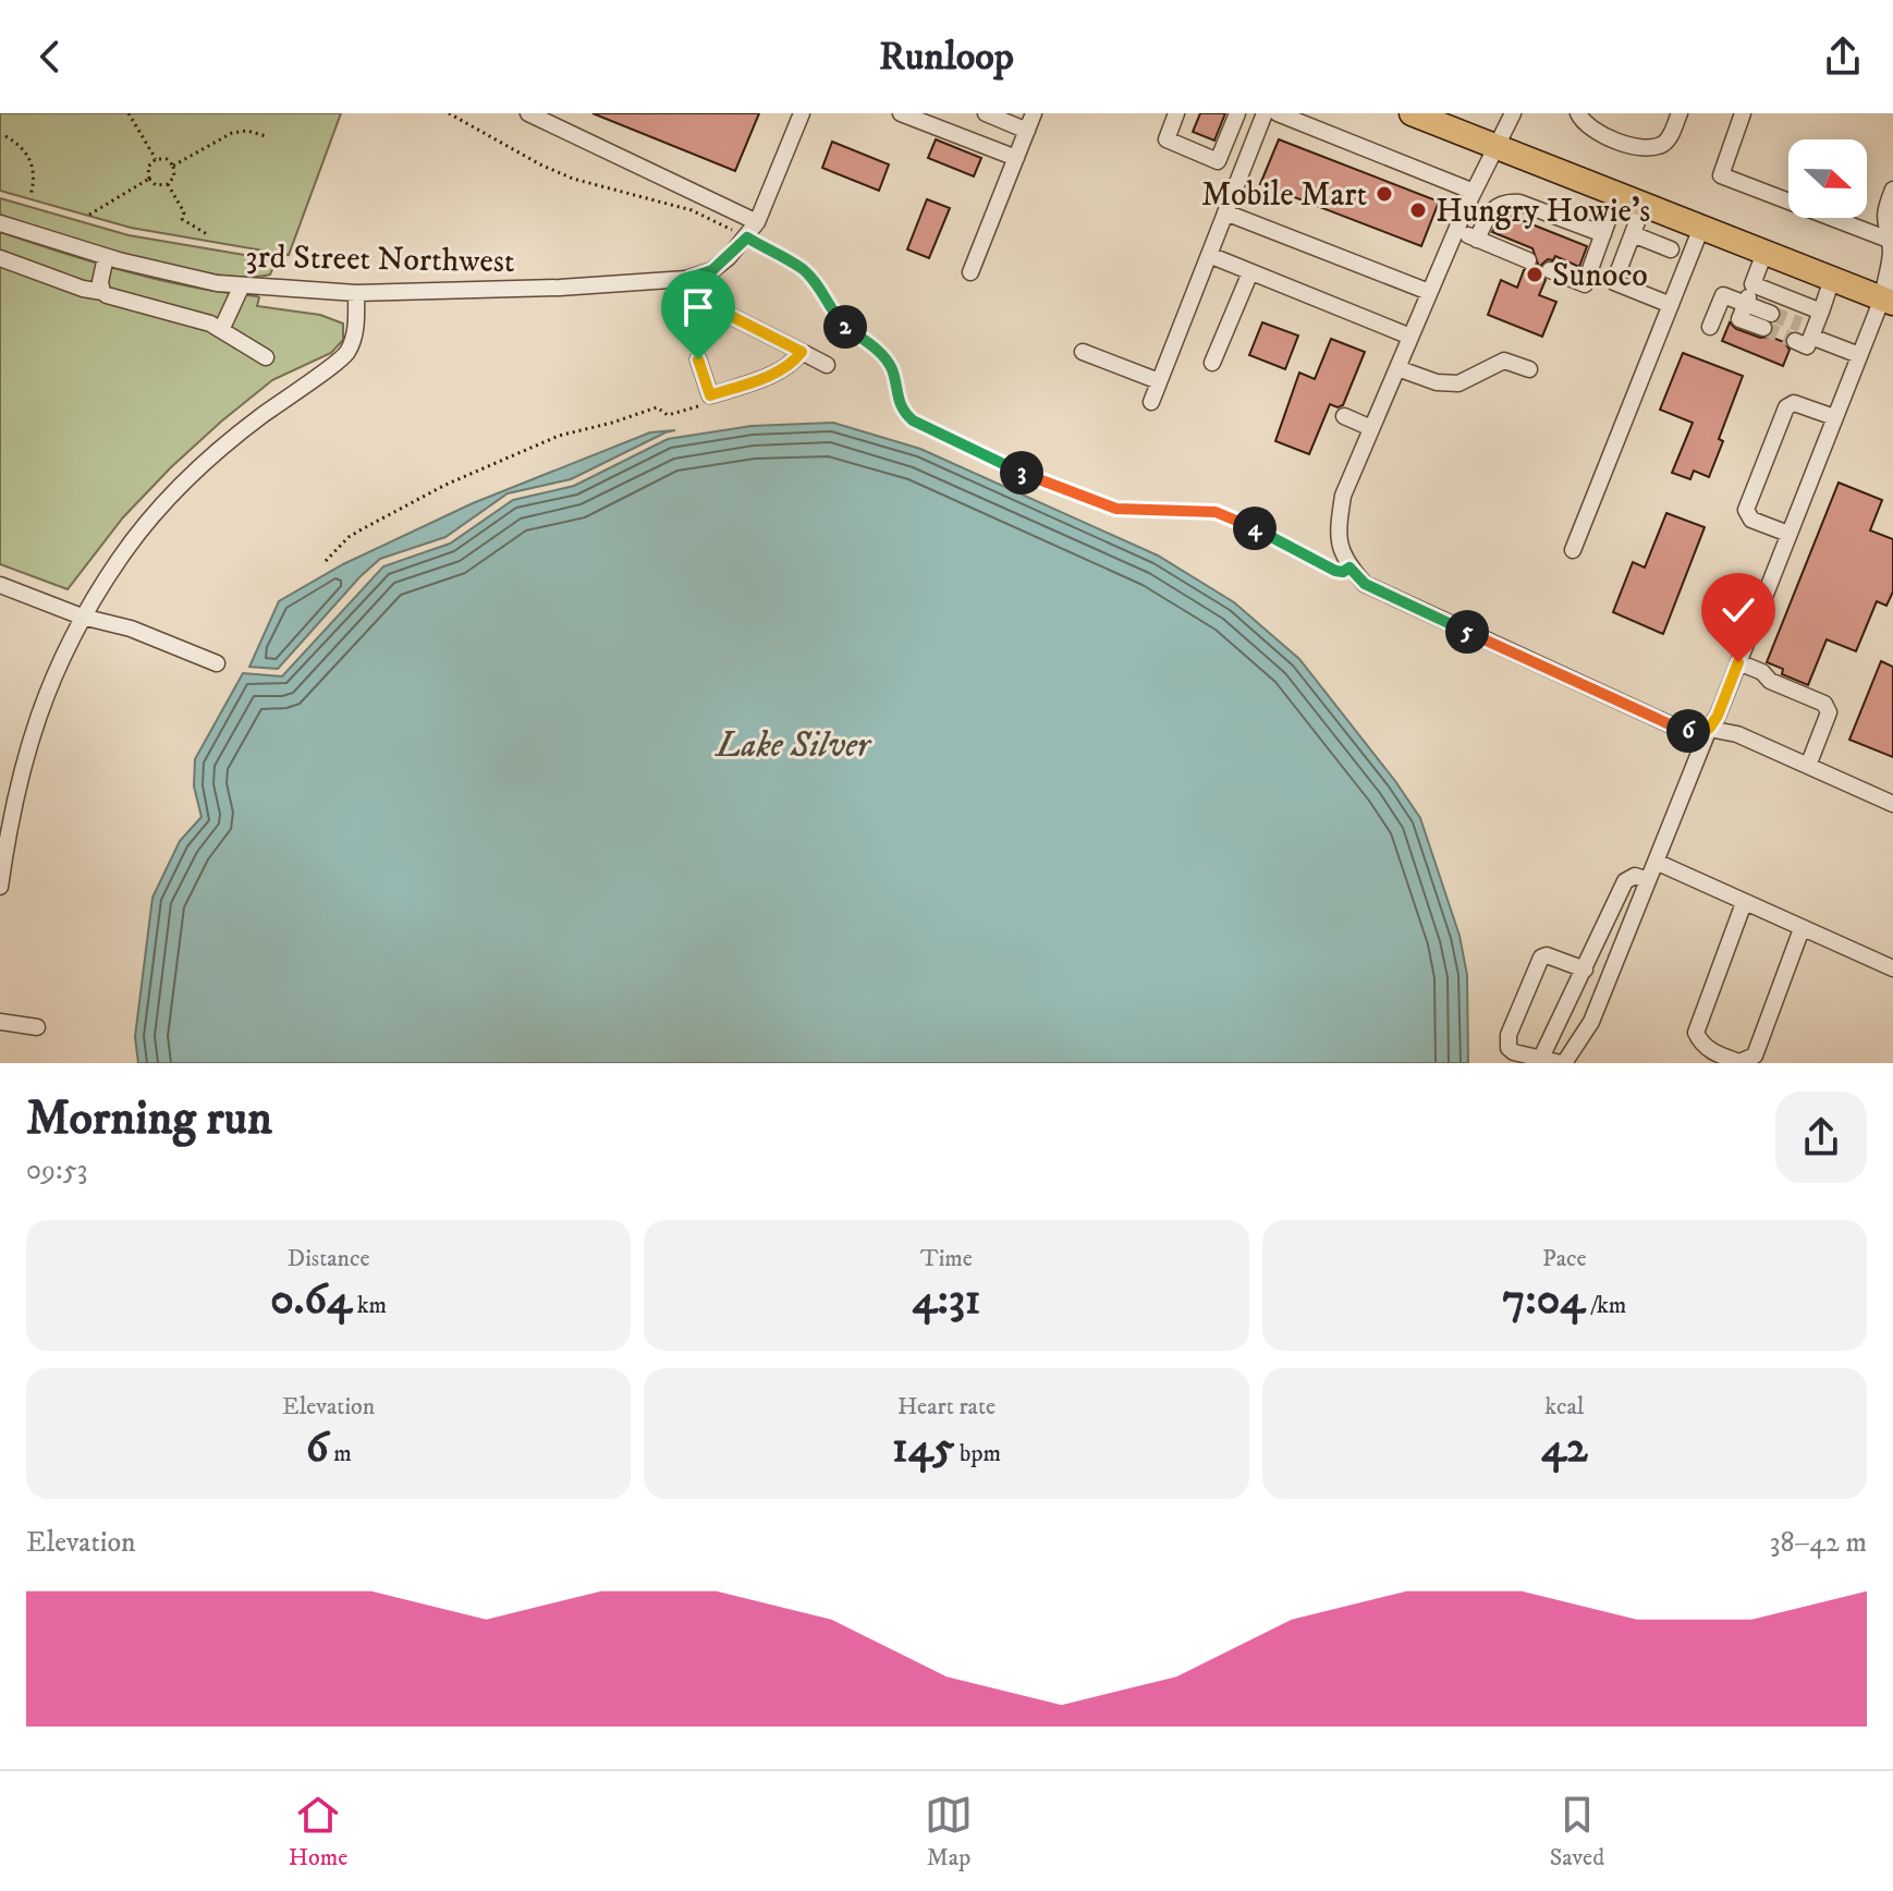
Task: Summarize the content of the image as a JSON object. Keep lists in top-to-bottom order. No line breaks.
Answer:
{"streets":{"street":["3rd Street Northwest"]},"water":["Lake Silver"],"places":["Mobile Mart","Hungry Howie's","Sunoco"],"north":"right","page":{"header":"Runloop","pins":["2","3","4","5","6"],"heading":["Morning run","09:53"],"stats":[["Distance","0.64 km"],["Time","4:31"],["Pace","7:04 /km"],["Elevation","6 m"],["Heart rate","145 bpm"],["kcal","42"]],"chart":["Elevation","38–42 m"],"tabs":["Home","Map","Saved"]}}
